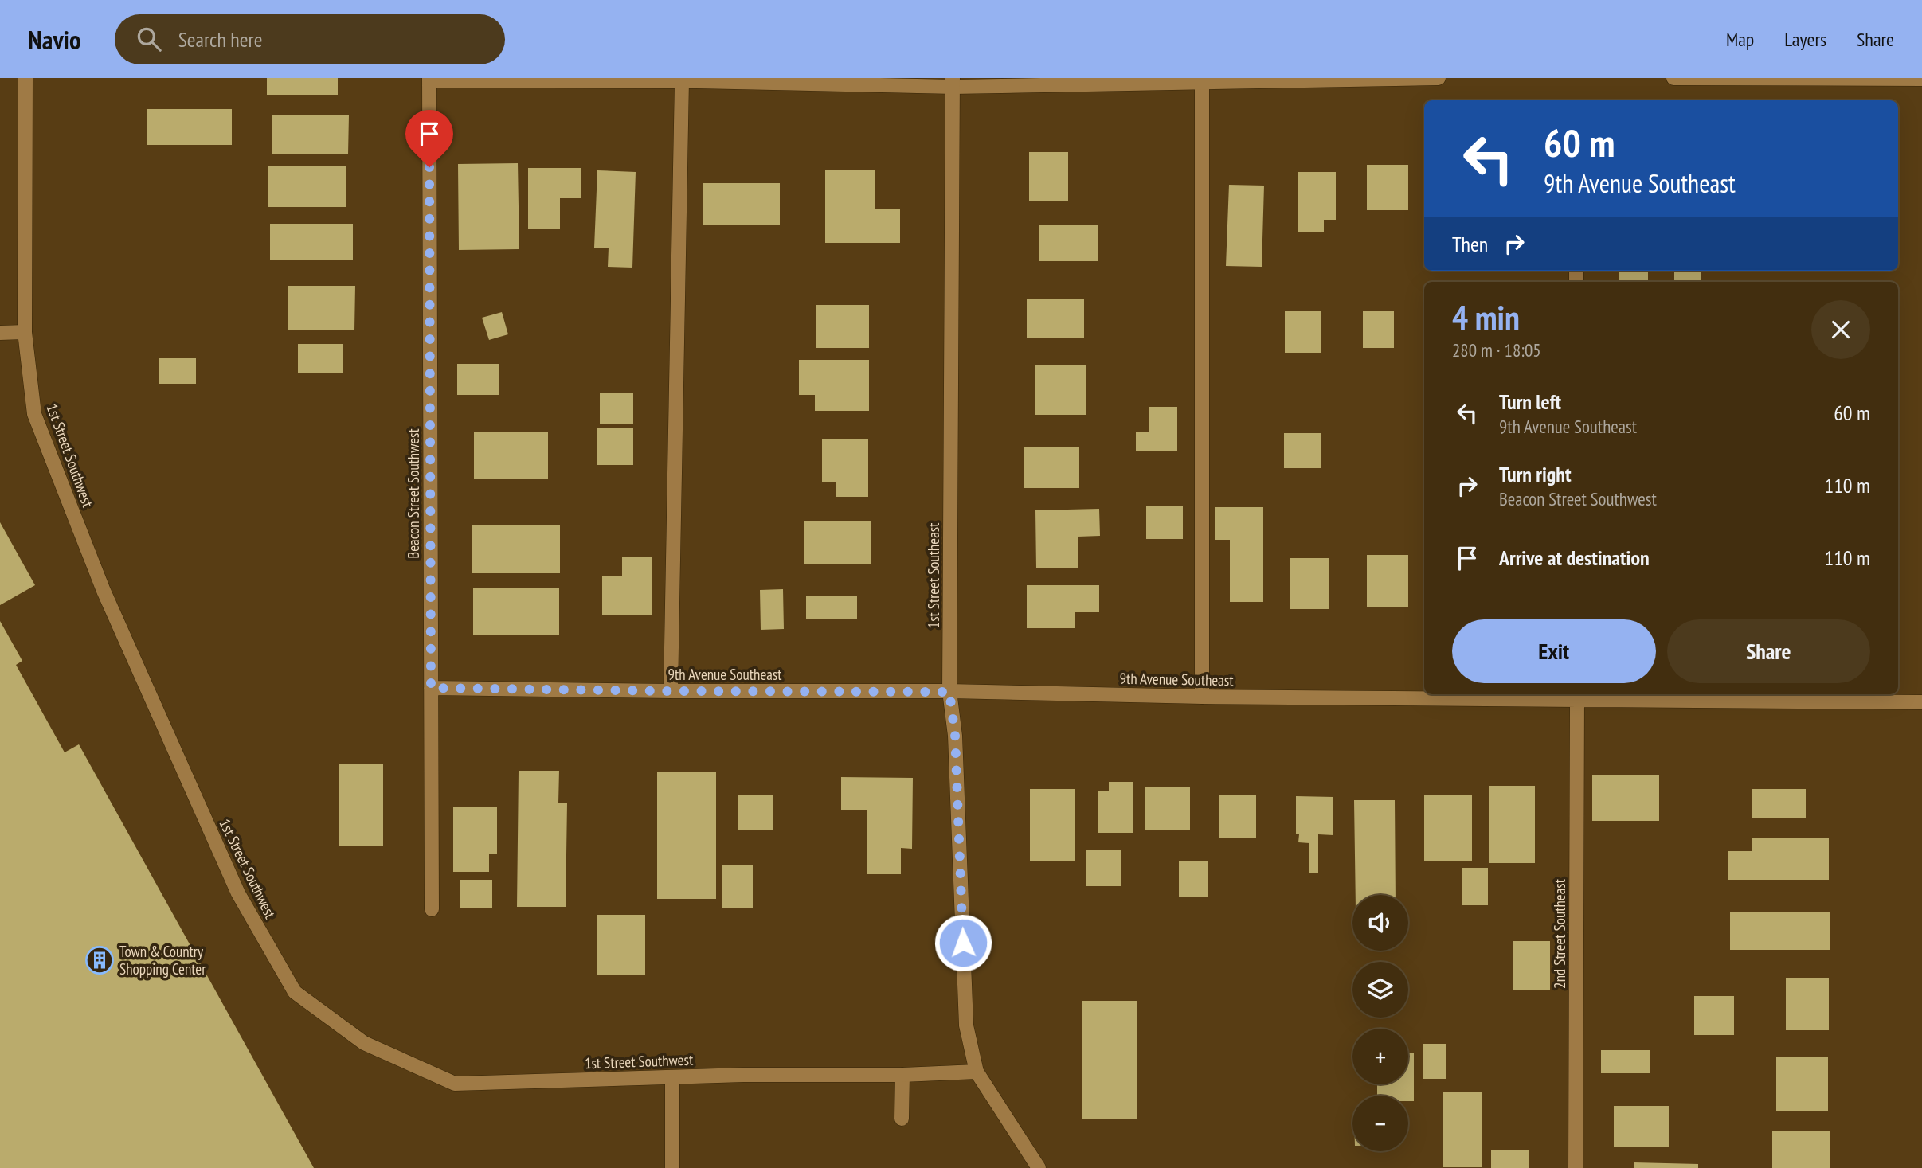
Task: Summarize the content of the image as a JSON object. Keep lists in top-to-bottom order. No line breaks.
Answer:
{"streets":{"street":["1st Street Southwest","Beacon Street Southwest","1st Street Southeast","9th Avenue Southeast","2nd Street Southeast"]},"crossings":[["1st Street Southwest","1st Street Southeast"],["Beacon Street Southwest","9th Avenue Southeast"],["1st Street Southeast","9th Avenue Southeast"],["9th Avenue Southeast","2nd Street Southeast"]],"places":{"building":["Town & Country Shopping Center"]},"page":{"header":"Navio","search":"Search here","nav":["Map","Layers","Share"],"turn":["60 m","9th Avenue Southeast"],"then":"Then","heading":["4 min","280 m · 18:05"],"list":[{"name":"Turn left","note":"9th Avenue Southeast","value":"60 m"},{"name":"Turn right","note":"Beacon Street Southwest","value":"110 m"},{"name":"Arrive at destination","value":"110 m"}],"buttons":["Exit","Share"],"map_buttons":["+","−"]}}
